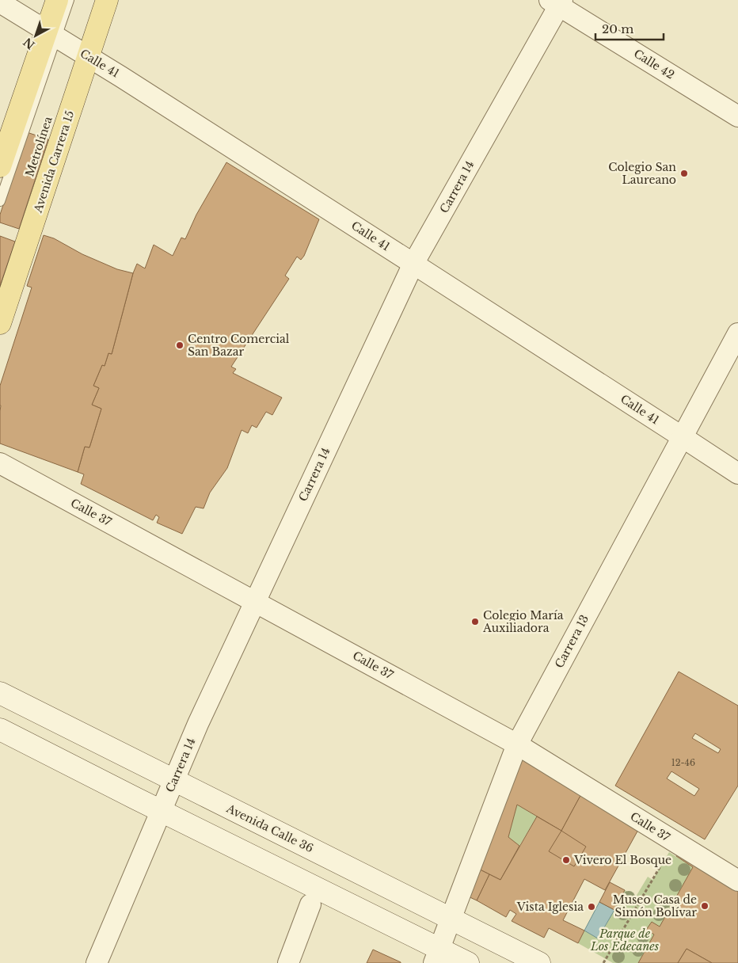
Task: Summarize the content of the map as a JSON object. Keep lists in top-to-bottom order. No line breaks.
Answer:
{"streets":{"main road":["Avenida Carrera 15","Avenida Calle 36"],"street":["Calle 41","Calle 42","Carrera 14","Calle 37","Carrera 13"],"lane":["Metrolínea"]},"crossings":[["Calle 41","Metrolínea"],["Calle 41","Avenida Carrera 15"],["Calle 41","Carrera 14"],["Calle 41","Carrera 13"],["Calle 42","Carrera 14"],["Metrolínea","Avenida Carrera 15"],["Carrera 14","Calle 37"],["Carrera 14","Avenida Calle 36"],["Calle 37","Carrera 13"],["Carrera 13","Avenida Calle 36"]],"parks":["Parque de Los Edecanes"],"places":["Colegio San Laureano","Centro Comercial San Bazar","Colegio María Auxiliadora","Vivero El Bosque","Museo Casa de Simón Bolívar","Vista Iglesia"],"house_numbers":["12-46"],"scale_bar":"20 m","north":"bottom left"}
